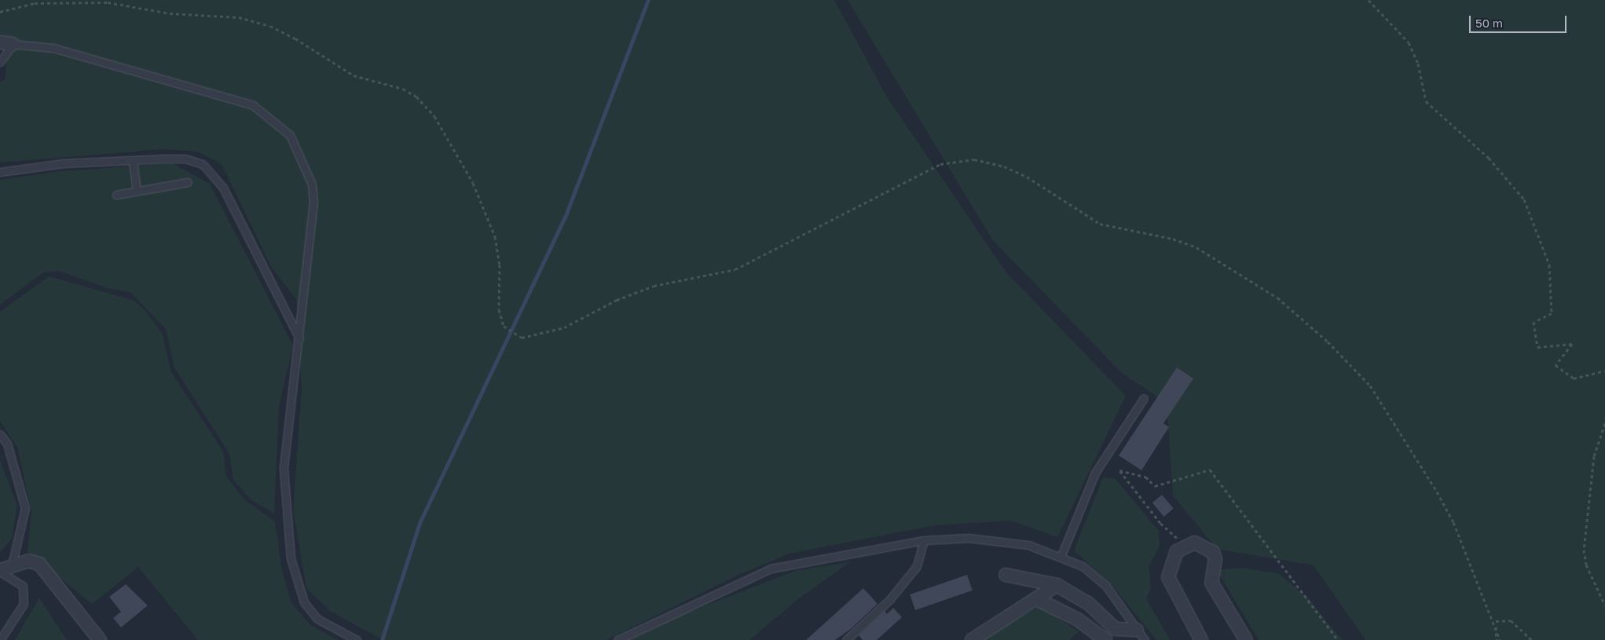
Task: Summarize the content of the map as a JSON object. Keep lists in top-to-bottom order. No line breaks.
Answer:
{"scale_bar":"50 m"}
